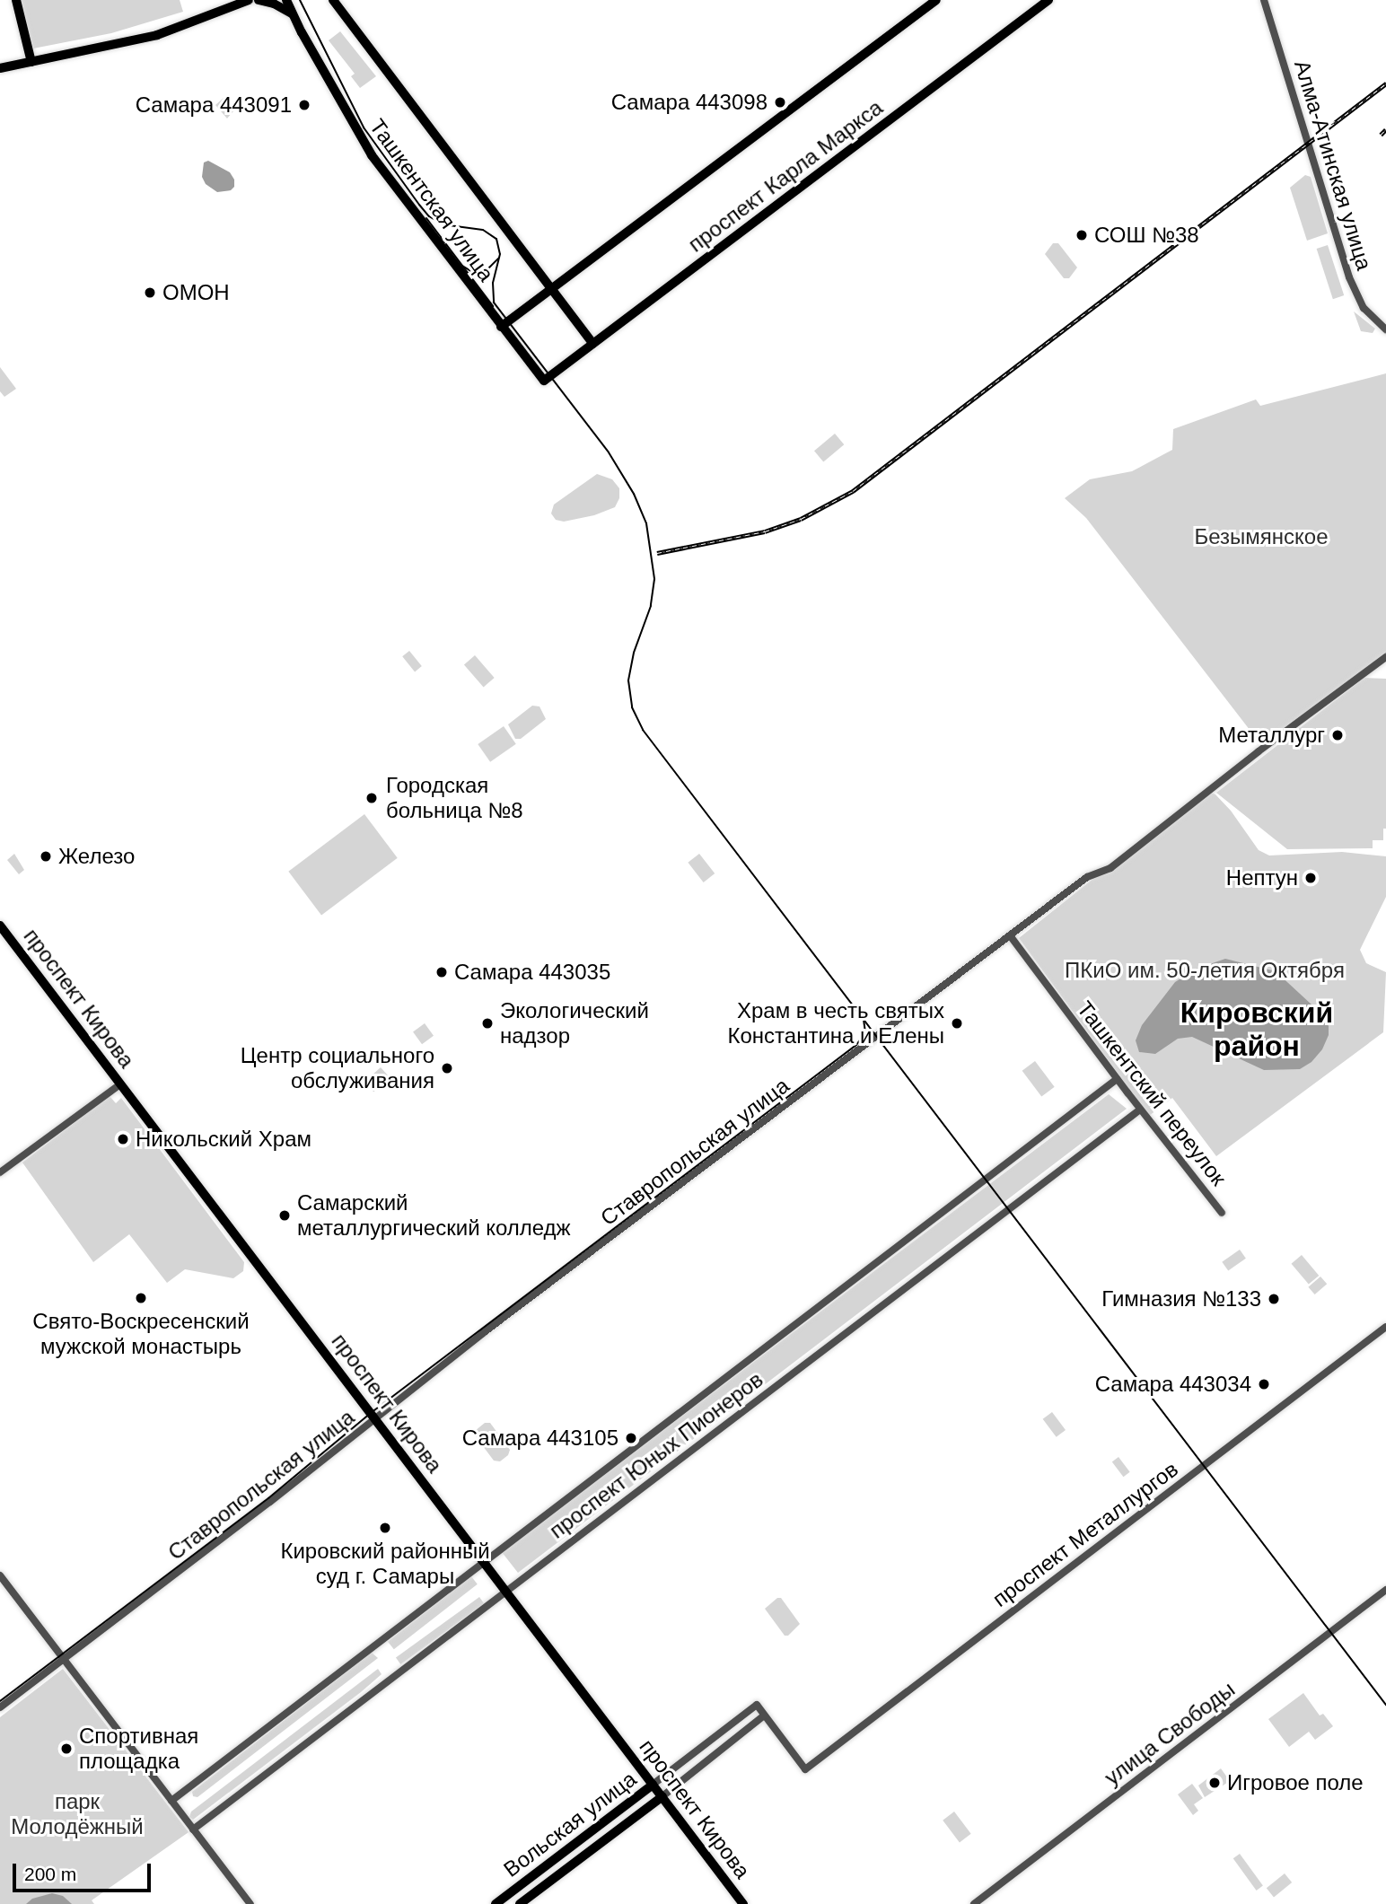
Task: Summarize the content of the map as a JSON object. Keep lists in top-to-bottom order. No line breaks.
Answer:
{"streets":{"main road":["проспект Карла Маркса","Ташкентская улица","проспект Кирова","Вольская улица"],"street":["Алма-Атинская улица","Ташкентский переулок","Ставропольская улица","проспект Юных Пионеров","проспект Металлургов","улица Свободы"]},"crossings":[["проспект Карла Маркса","Ташкентская улица"],["проспект Кирова","Ставропольская улица"],["проспект Кирова","проспект Юных Пионеров"],["проспект Кирова","Вольская улица"],["Ташкентский переулок","Ставропольская улица"],["Ташкентский переулок","проспект Юных Пионеров"],["проспект Металлургов","Вольская улица"]],"districts":["Кировский район"],"parks":["Безымянское","ПКиО им. 50-летия Октября","парк Молодёжный"],"places":["Самара 443098","Самара 443091","СОШ №38","ОМОН","Металлург","Городская больница №8","Железо","Нептун","Самара 443035","Экологический надзор","Храм в честь святых Константина и Елены","Центр социального обслуживания","Никольский Храм","Самарский металлургический колледж","Свято-Воскресенский мужской монастырь","Гимназия №133","Самара 443034","Самара 443105","Кировский районный суд г. Самары","Спортивная площадка","Игровое поле"],"scale_bar":"200 m"}
